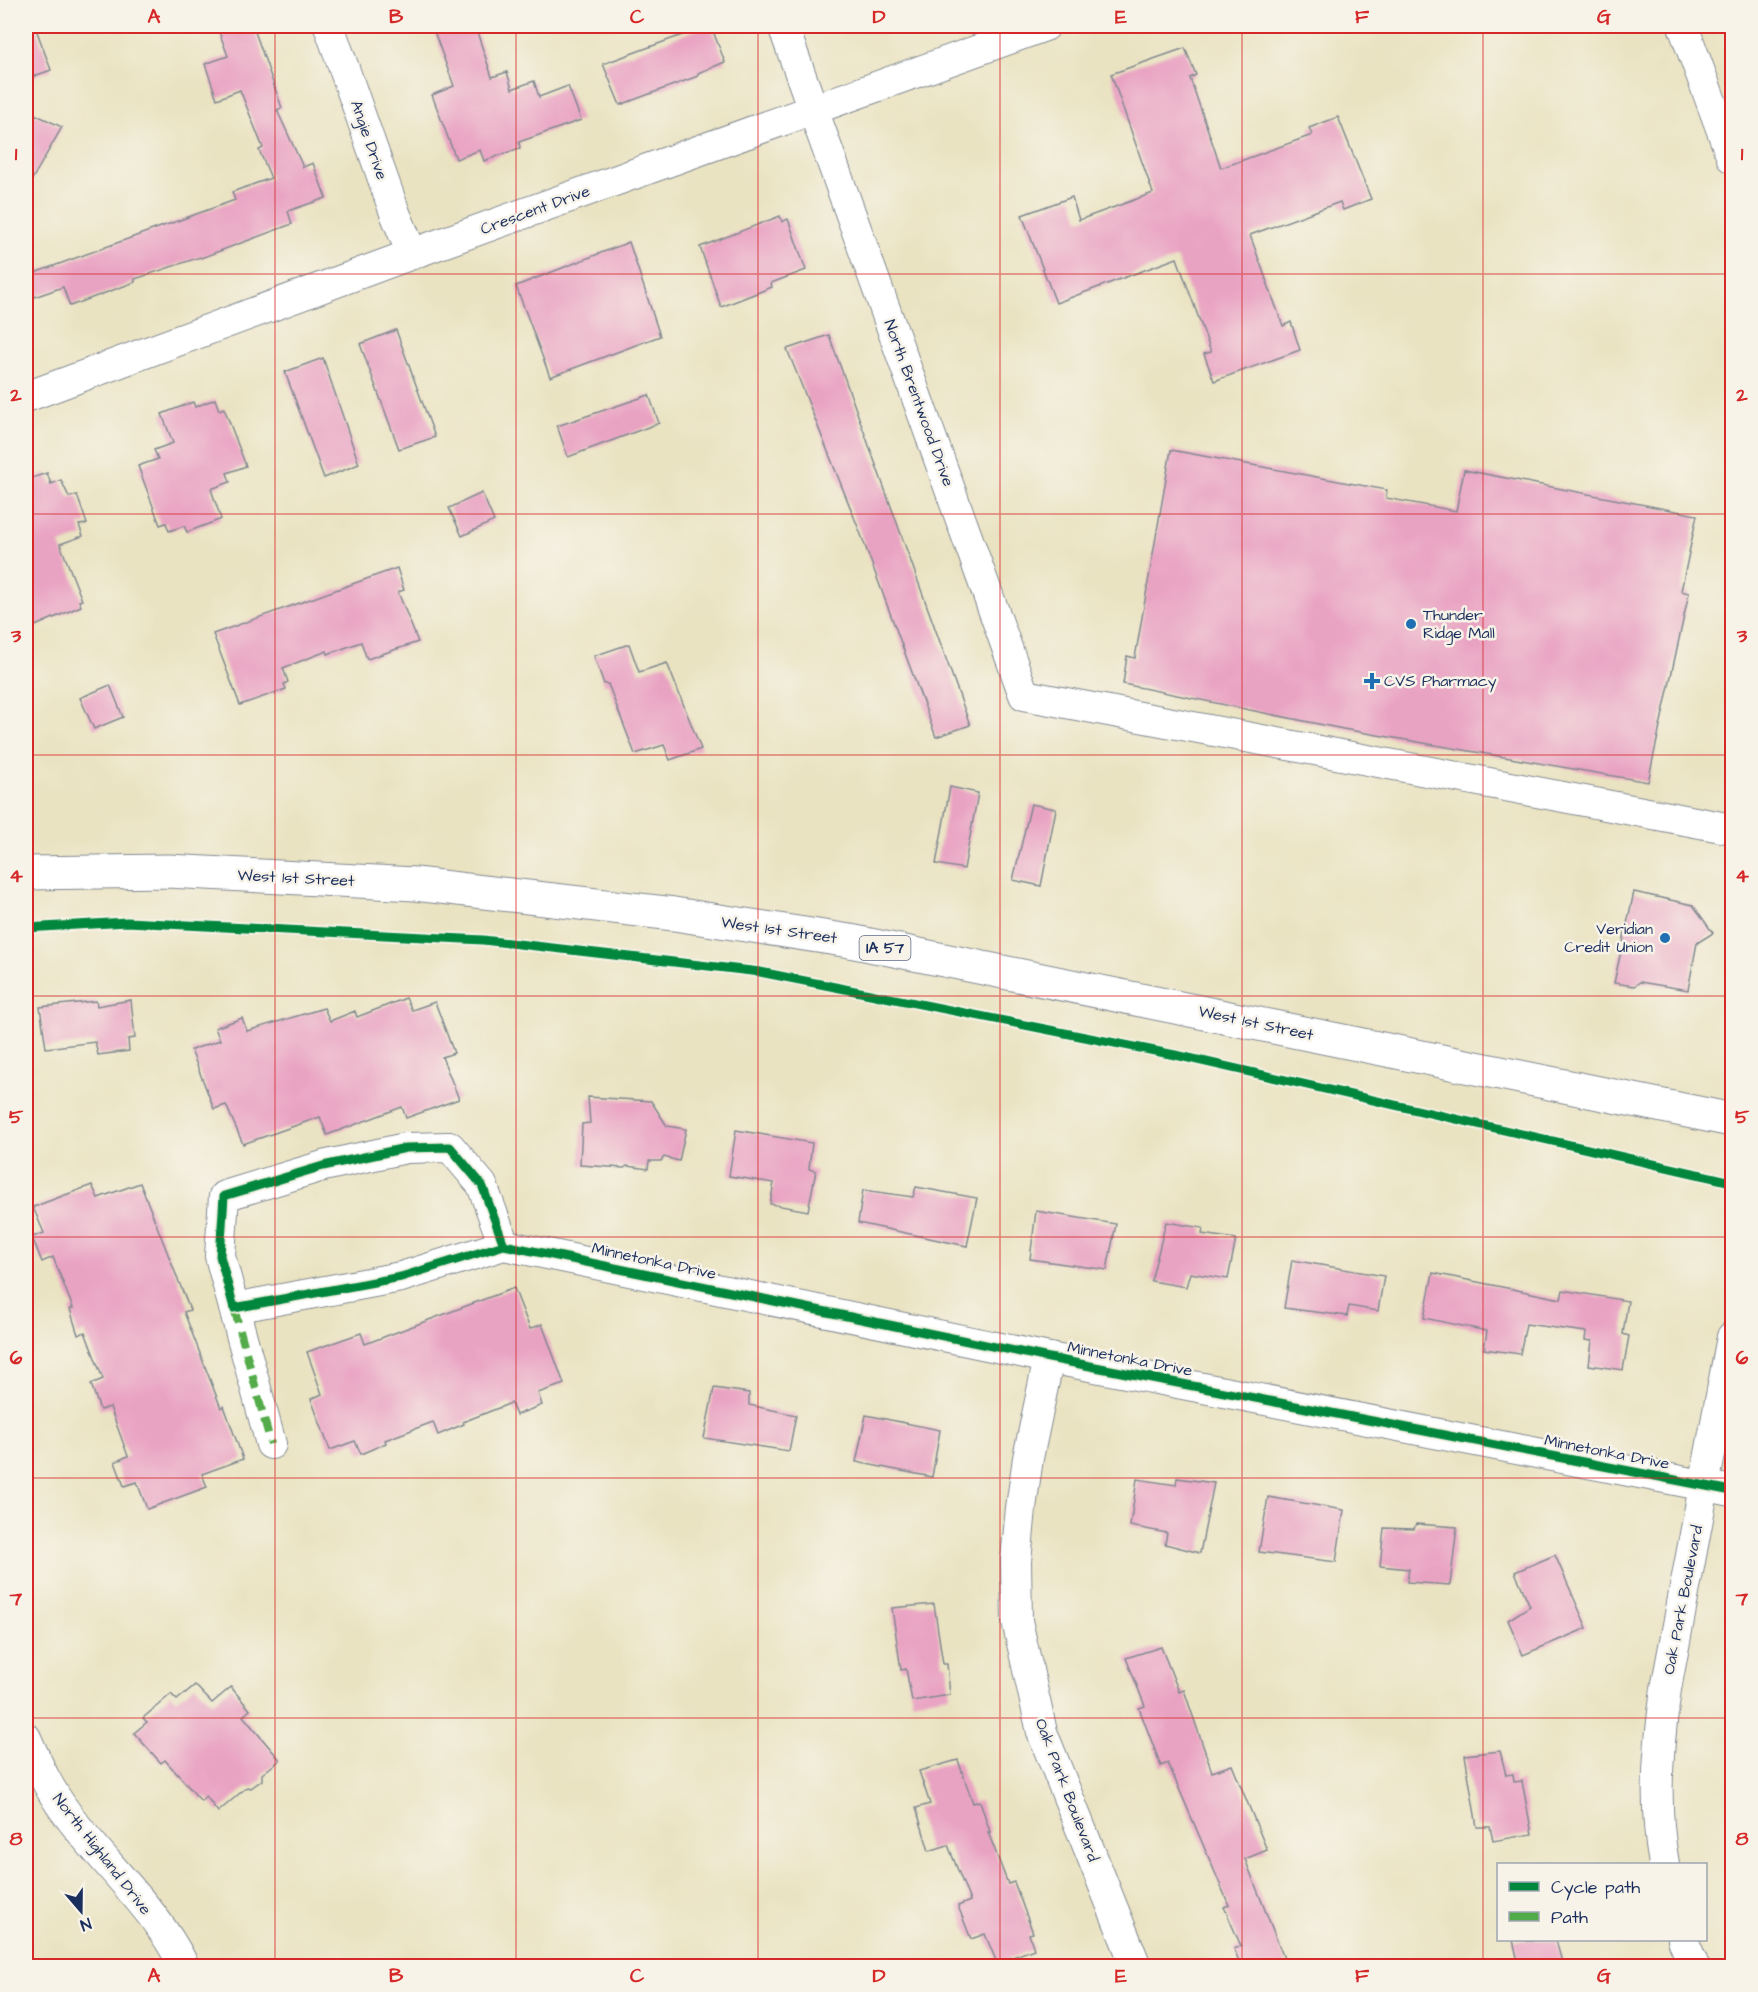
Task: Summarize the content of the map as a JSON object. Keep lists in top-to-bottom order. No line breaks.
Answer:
{"streets":{"main road":["West 1st Street","IA 57"],"street":["Angie Drive","Crescent Drive","North Brentwood Drive","Minnetonka Drive","Oak Park Boulevard","North Highland Drive"]},"crossings":[["Angie Drive","Crescent Drive"],["Crescent Drive","North Brentwood Drive"],["Minnetonka Drive","Oak Park Boulevard"]],"places":{"other":["Thunder Ridge Mall","Veridian Credit Union"],"health":["CVS Pharmacy"]},"legend":["Cycle path","Path"],"north":"bottom","grid":{"columns":["A","B","C","D","E","F","G"],"rows":["1","2","3","4","5","6","7","8"]}}
